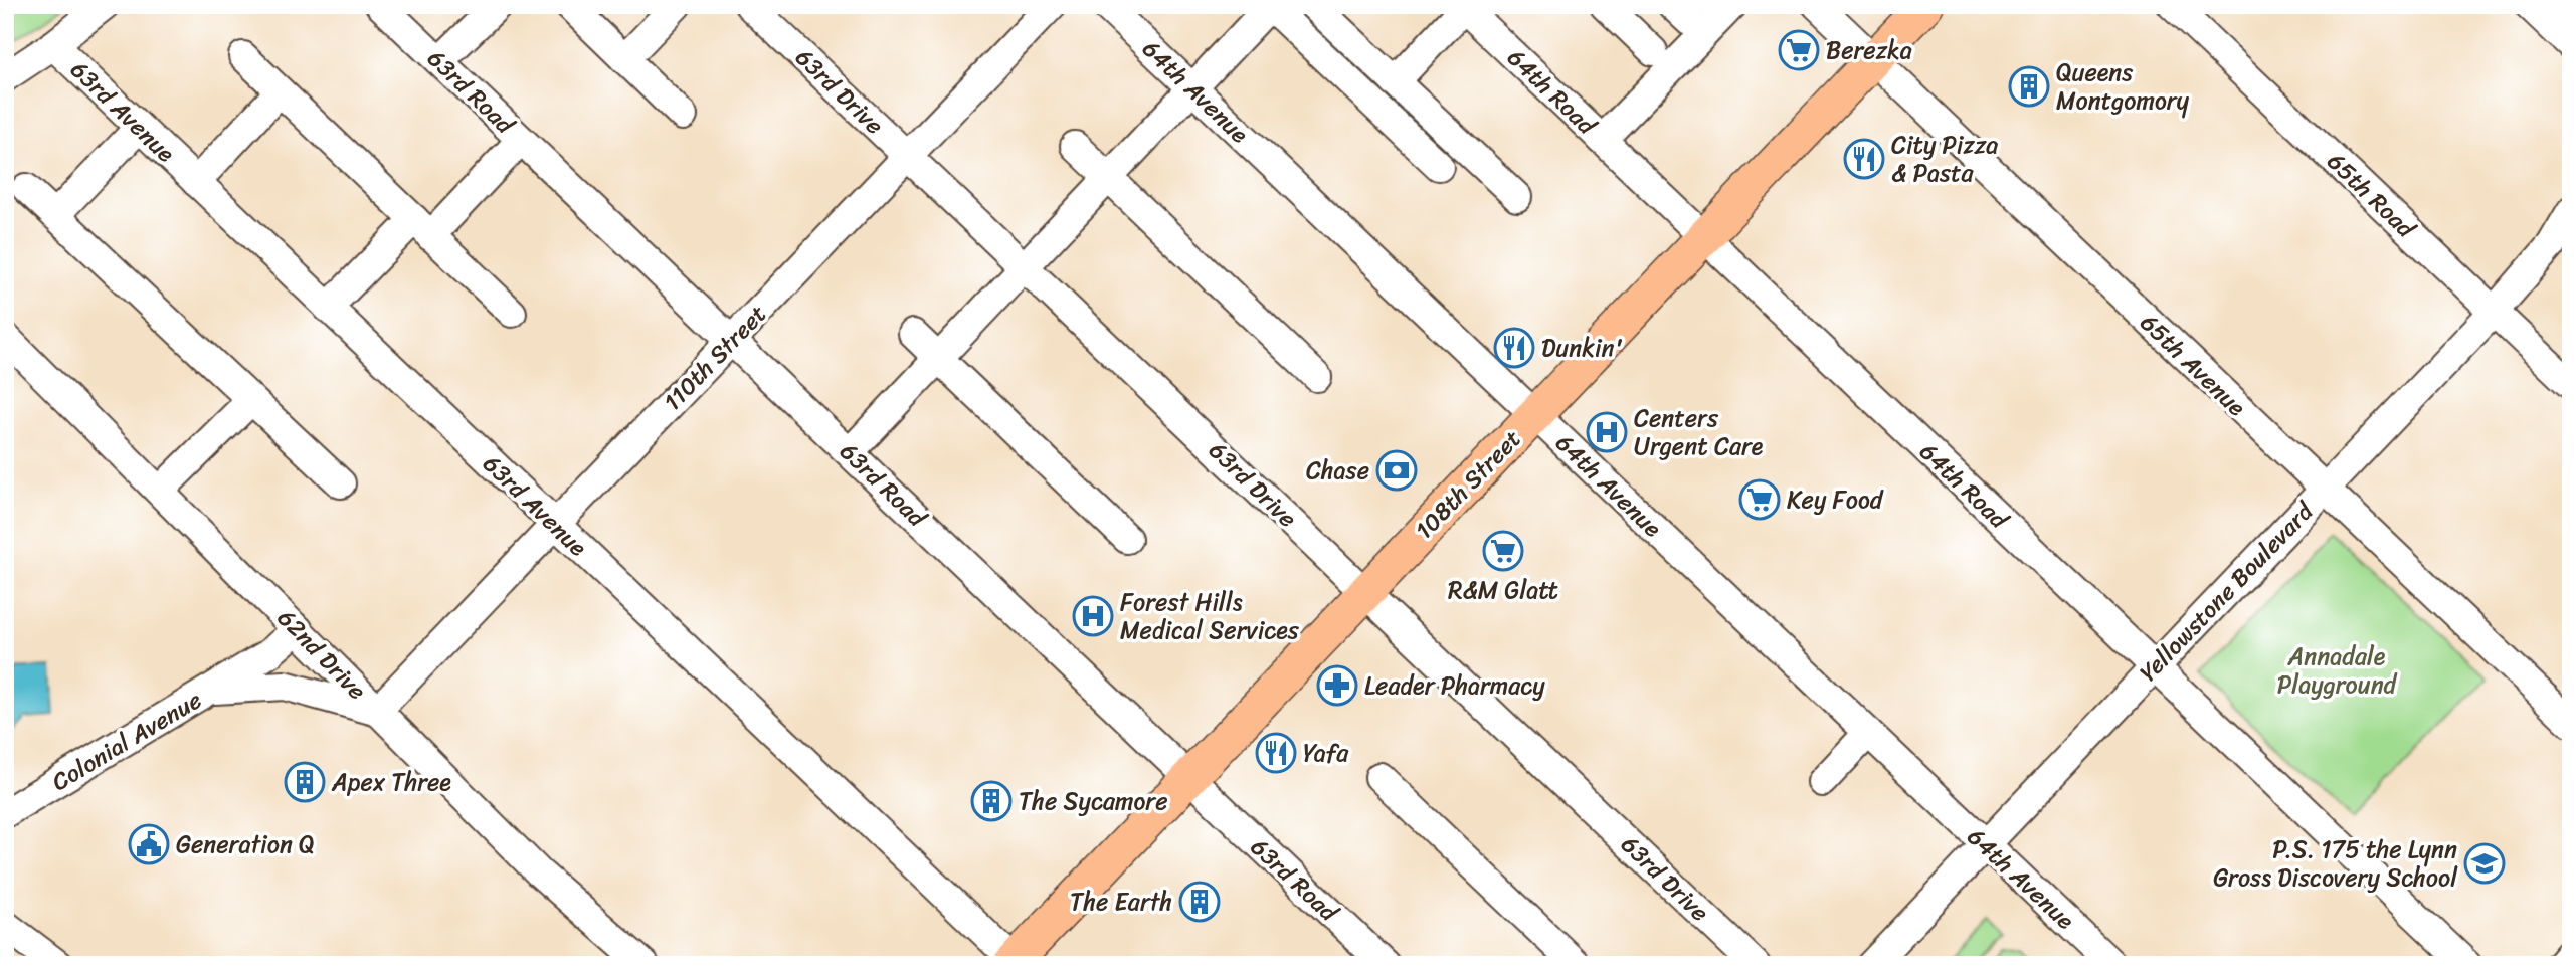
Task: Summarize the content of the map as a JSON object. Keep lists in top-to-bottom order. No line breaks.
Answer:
{"streets":{"main road":["108th Street"],"street":["63rd Road","63rd Drive","64th Avenue","64th Road","63rd Avenue","65th Road","110th Street","65th Avenue","Yellowstone Boulevard","62nd Drive","Colonial Avenue"]},"crossings":[["63rd Road","110th Street"],["63rd Road","108th Street"],["63rd Drive","110th Street"],["63rd Drive","108th Street"],["64th Avenue","108th Street"],["64th Avenue","Yellowstone Boulevard"],["64th Road","108th Street"],["64th Road","Yellowstone Boulevard"],["63rd Avenue","110th Street"],["63rd Avenue","108th Street"],["65th Road","Yellowstone Boulevard"],["110th Street","62nd Drive"],["110th Street","Colonial Avenue"],["65th Avenue","108th Street"],["65th Avenue","Yellowstone Boulevard"],["62nd Drive","Colonial Avenue"]],"parks":["Annadale Playground"],"places":{"supermarket":["Berezka","Key Food","R&M Glatt"],"building":["Queens Montgomory","Apex Three","The Sycamore","The Earth"],"restaurant":["City Pizza & Pasta","Dunkin'","Yafa"],"hospital":["Centers Urgent Care","Forest Hills Medical Services"],"bank":["Chase"],"pharmacy":["Leader Pharmacy"],"public building":["Generation Q"],"school or university":["P.S. 175 the Lynn Gross Discovery School"]}}
